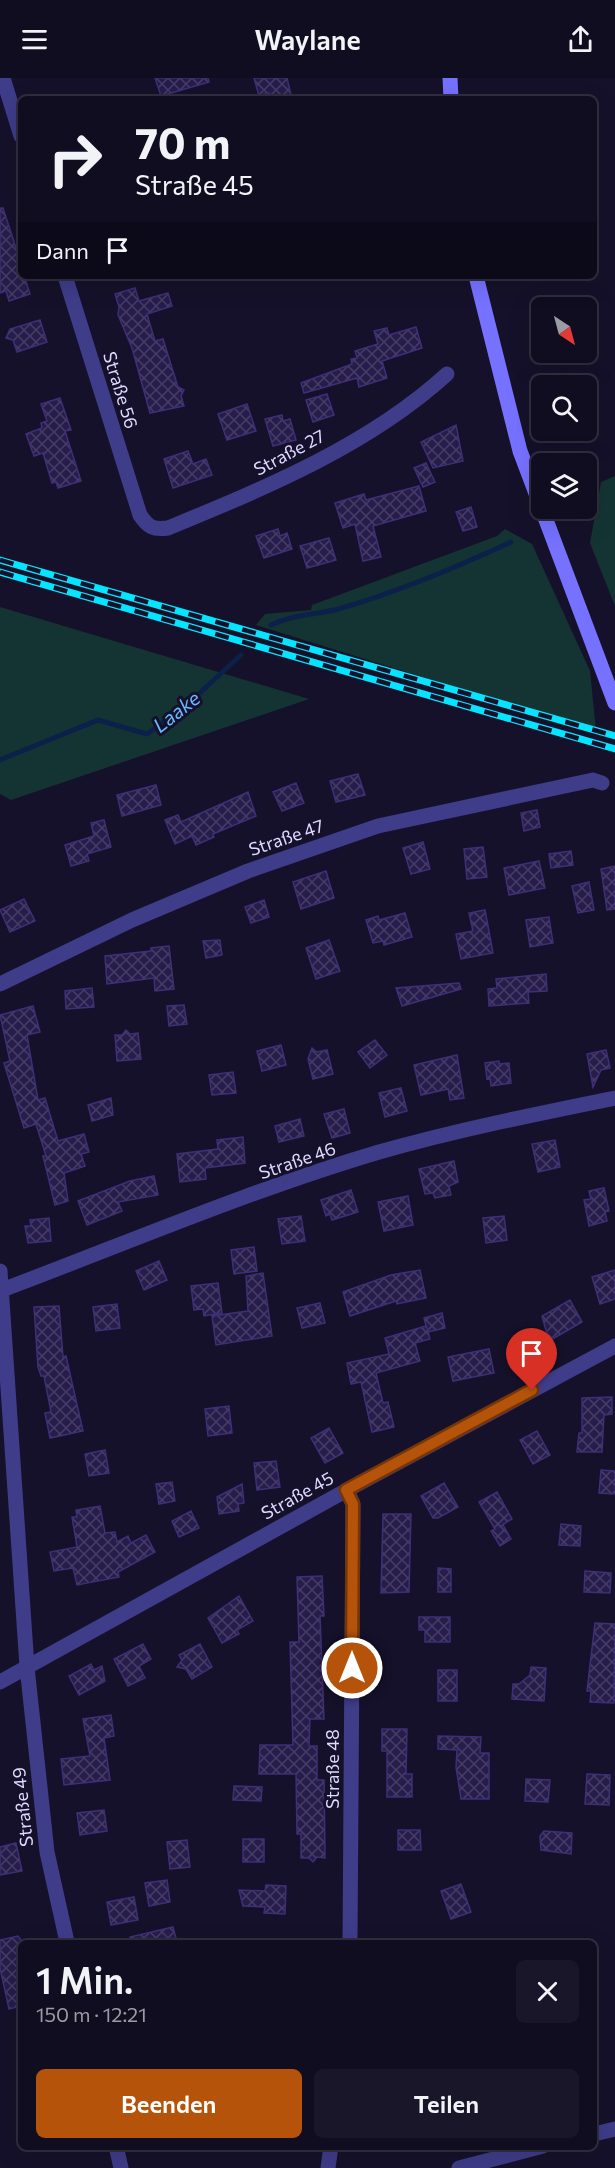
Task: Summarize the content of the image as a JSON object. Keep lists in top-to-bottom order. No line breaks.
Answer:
{"streets":{"street":["Straße 56","Straße 27","Straße 47","Straße 46","Straße 45","Straße 48","Straße 49"]},"crossings":[["Straße 56","Straße 27"],["Straße 46","Straße 49"],["Straße 45","Straße 48"],["Straße 45","Straße 49"]],"water":["Laake"],"north":"bottom right","page":{"header":"Waylane","turn":["70 m","Straße 45"],"then":"Dann","heading":["1 Min.","150 m · 12:21"],"buttons":["Beenden","Teilen"]}}
